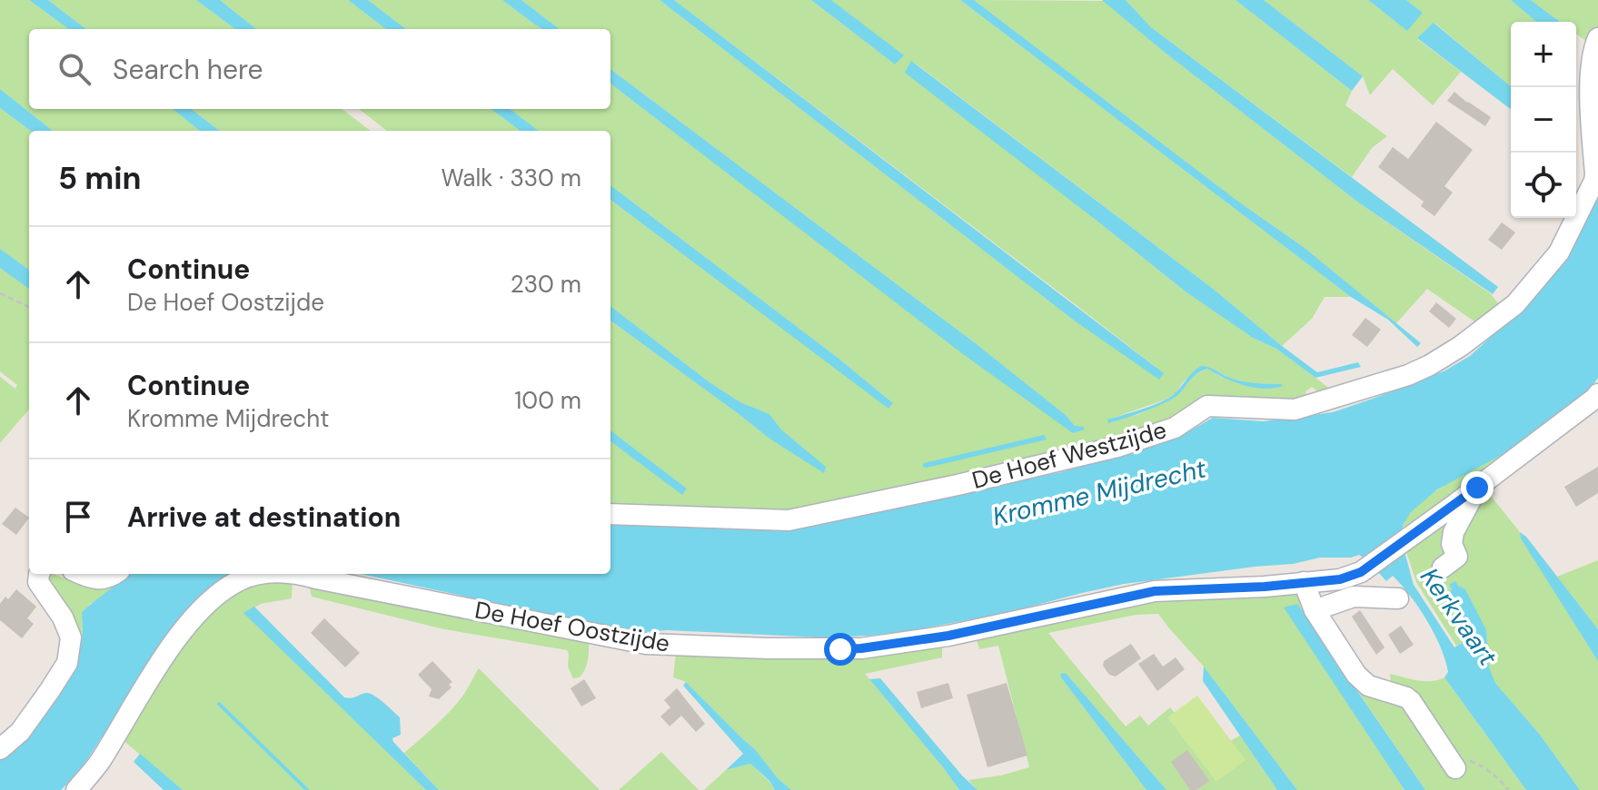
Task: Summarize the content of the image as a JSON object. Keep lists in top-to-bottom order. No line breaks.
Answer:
{"streets":{"street":["De Hoef Westzijde","De Hoef Oostzijde"]},"water":["Kromme Mijdrecht","Kerkvaart"],"page":{"map_buttons":["+","−"],"search":"Search here","heading":["5 min","Walk · 330 m"],"list":[["Continue","De Hoef Oostzijde","230 m"],["Continue","Kromme Mijdrecht","100 m"],"Arrive at destination"]}}
